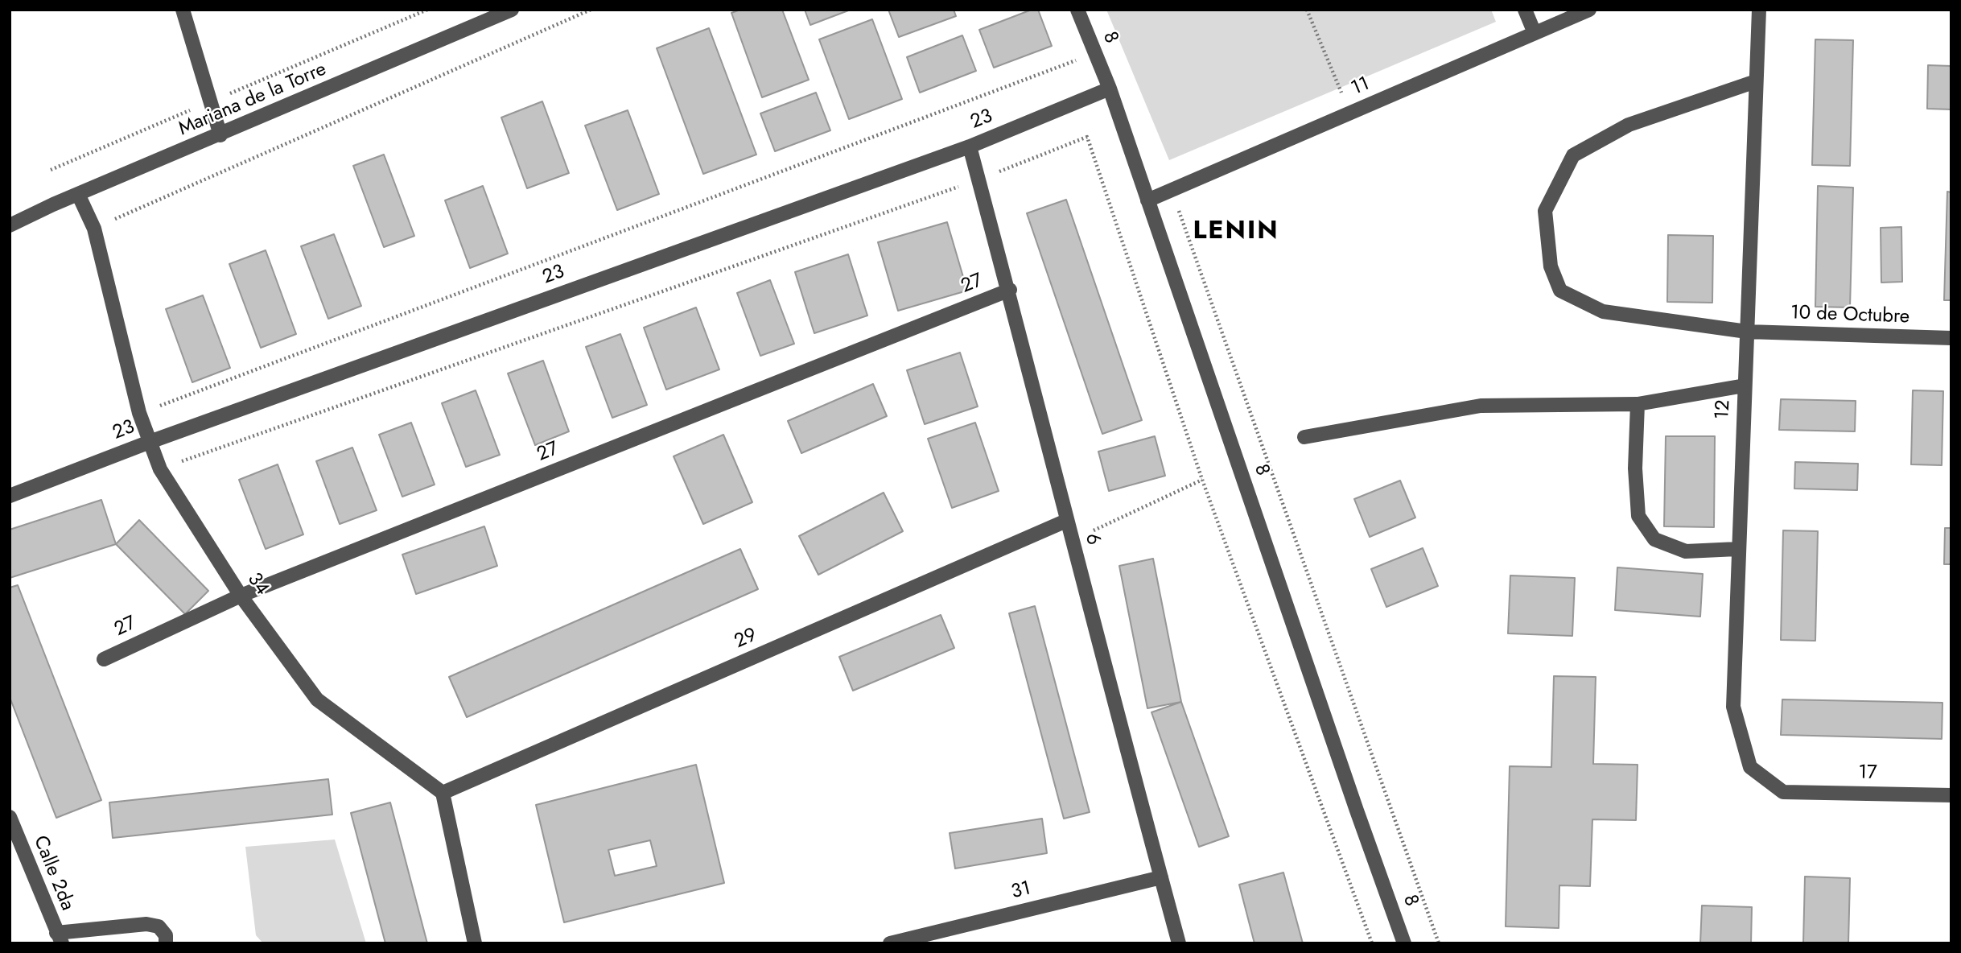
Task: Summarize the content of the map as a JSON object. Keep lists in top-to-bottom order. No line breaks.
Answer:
{"streets":{"street":["8","11","Mariana de la Torre","23","27","10 de Octubre","12","6","34","29","17","Calle 2da","31"]},"crossings":[["8","11"],["8","23"],["Mariana de la Torre","34"],["23","6"],["23","34"],["27","6"],["27","34"],["10 de Octubre","12"],["12","17"],["6","29"],["6","31"],["34","29"]],"districts":["LENIN"]}
